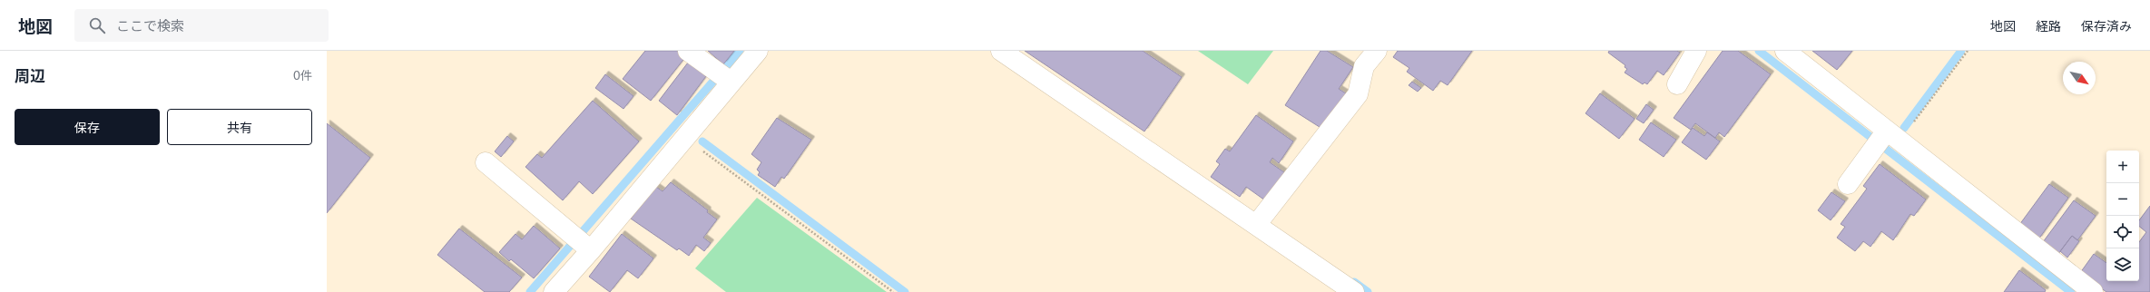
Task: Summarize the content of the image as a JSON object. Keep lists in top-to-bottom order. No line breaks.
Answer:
{"north":"bottom right","page":{"header":"地図","search":"ここで検索","nav":["地図","経路","保存済み"],"heading":["周辺","0件"],"buttons":["保存","共有"],"map_buttons":["+","−"]}}
